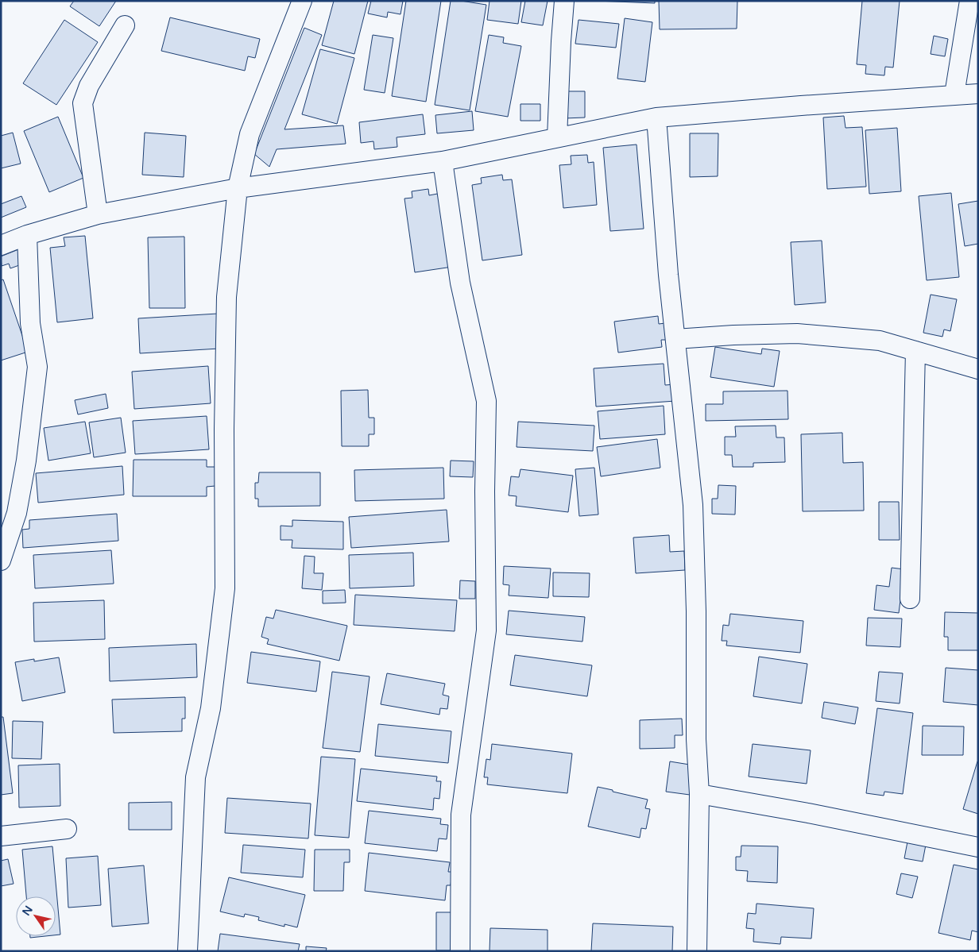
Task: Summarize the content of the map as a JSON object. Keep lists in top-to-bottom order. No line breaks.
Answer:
{"north":"top left"}
